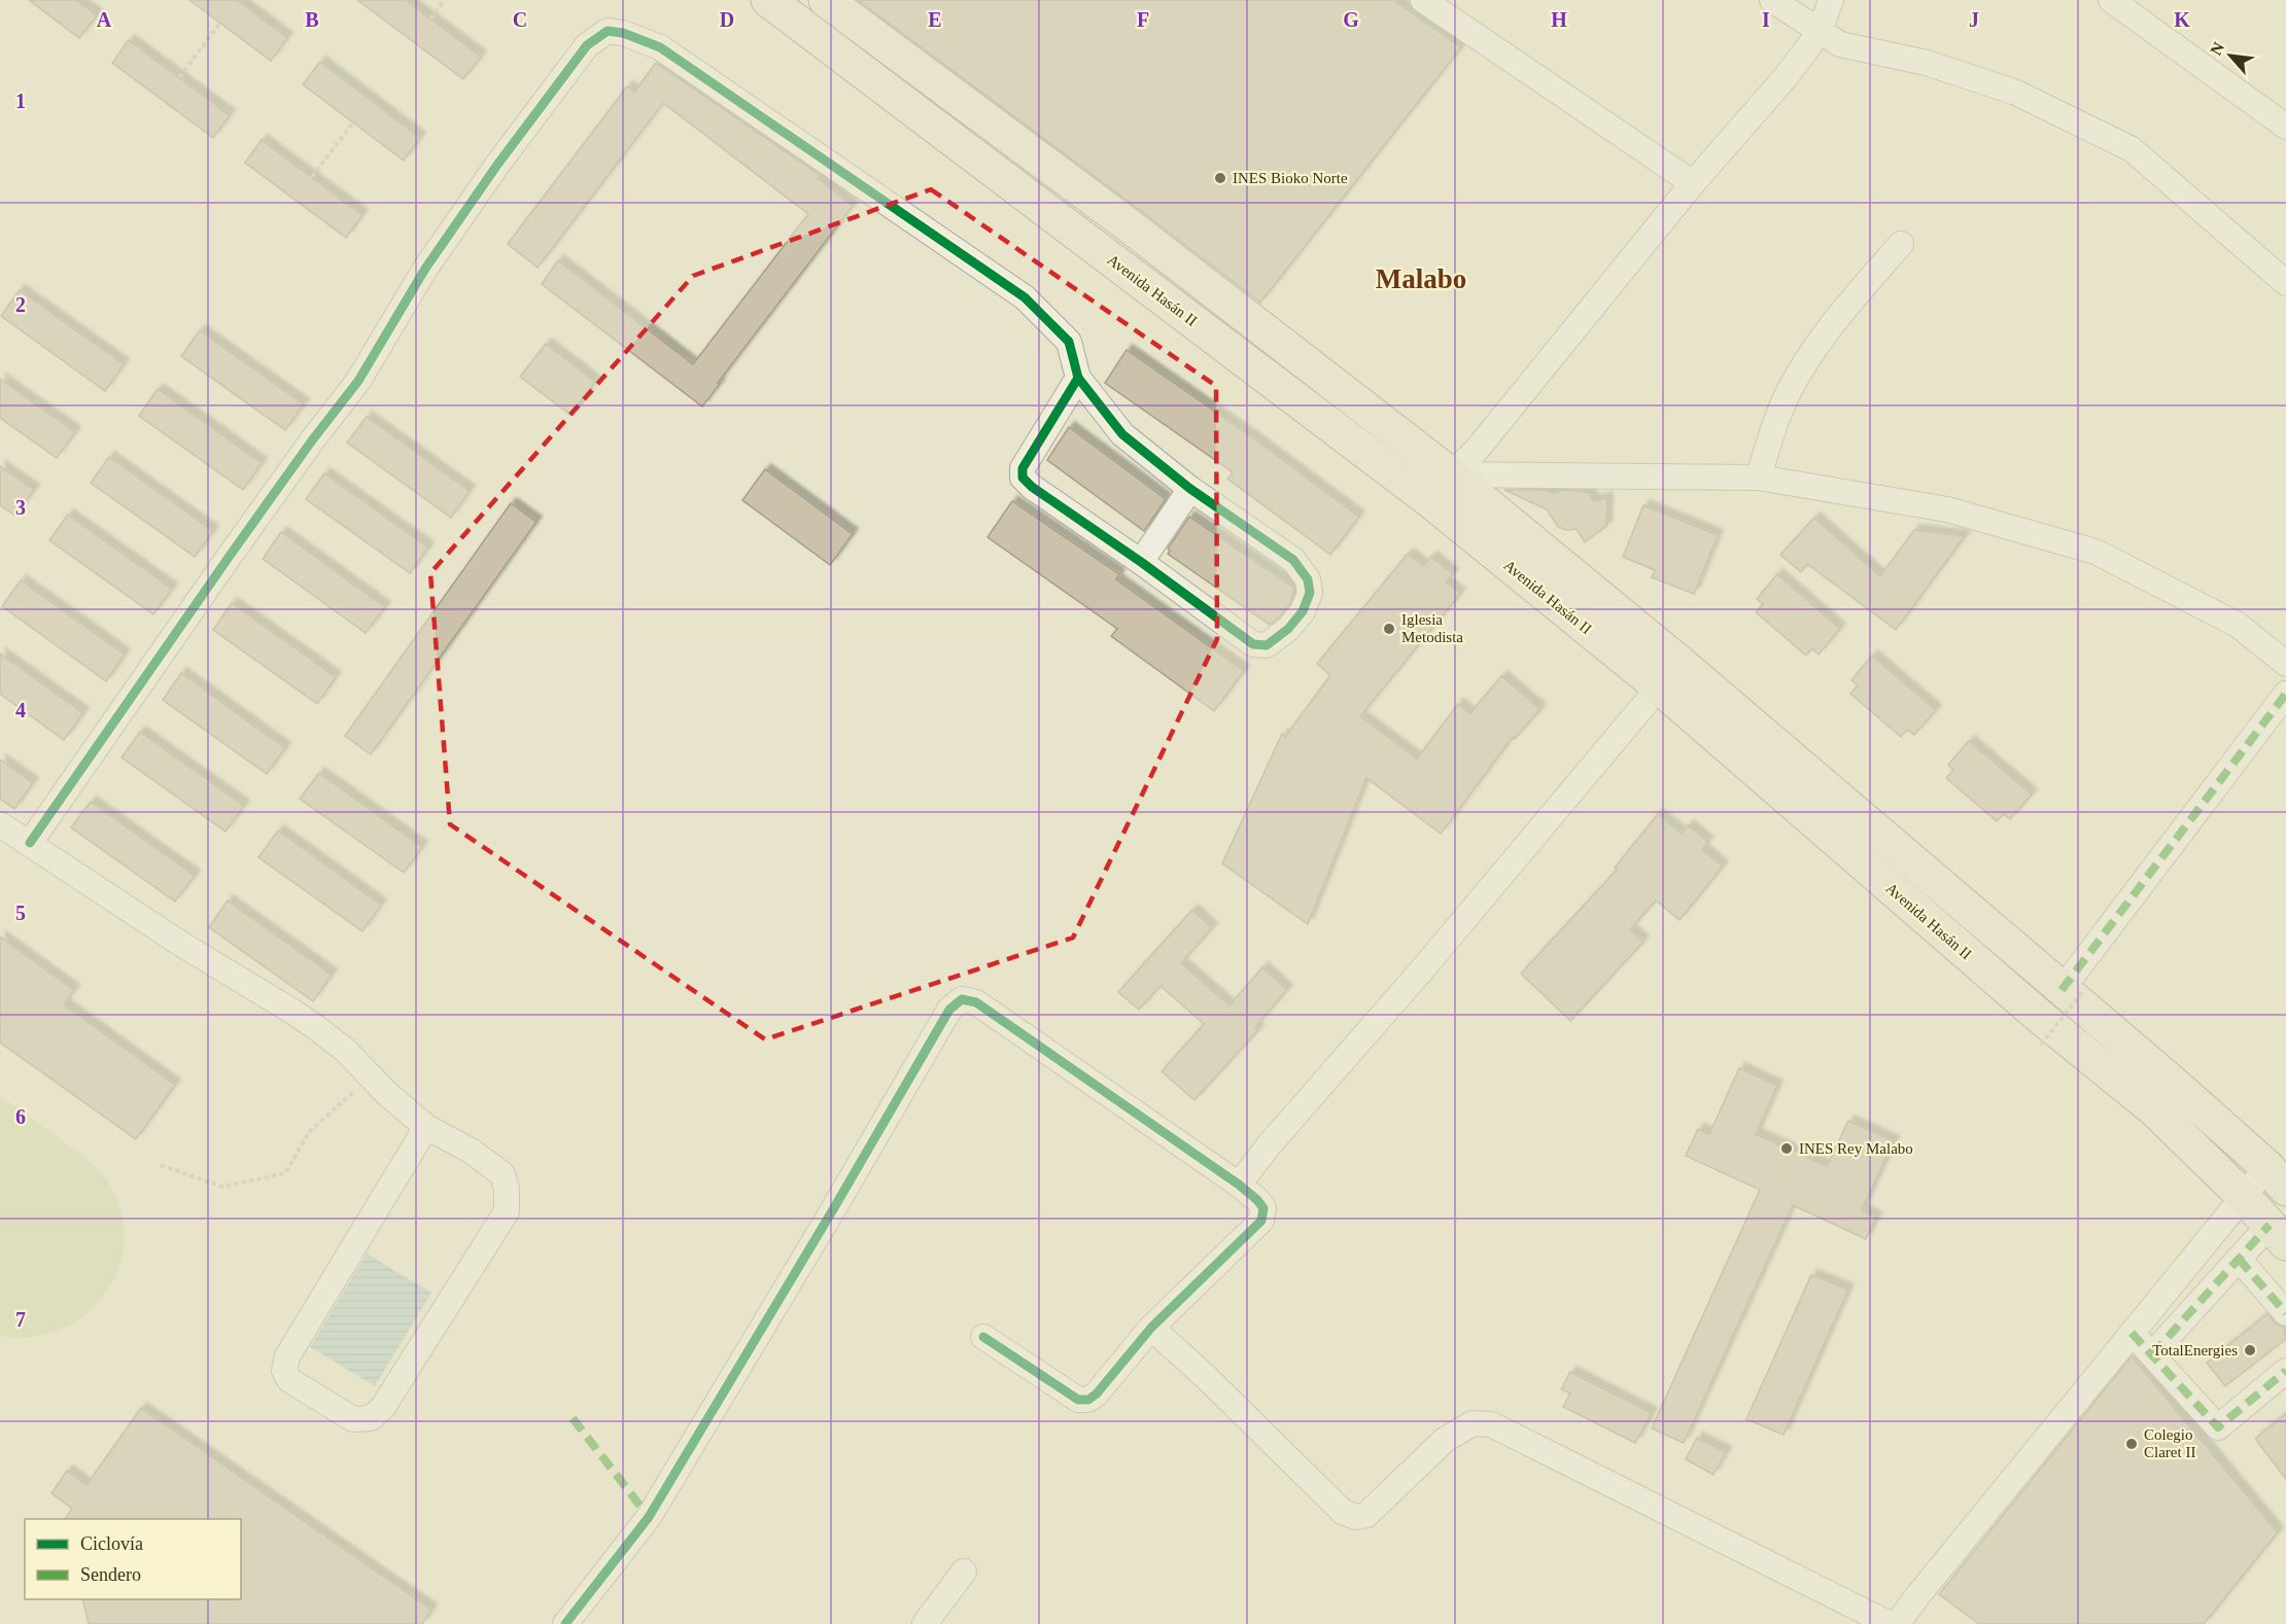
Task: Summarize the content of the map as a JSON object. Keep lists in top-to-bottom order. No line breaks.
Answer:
{"streets":{"main road":["Avenida Hasán II"]},"districts":["Malabo"],"places":["INES Bioko Norte","Iglesia Metodista","INES Rey Malabo","TotalEnergies","Colegio Claret II"],"legend":["Ciclovía","Sendero"],"north":"top left","grid":{"columns":["A","B","C","D","E","F","G","H","I","J","K"],"rows":["1","2","3","4","5","6","7"]}}
